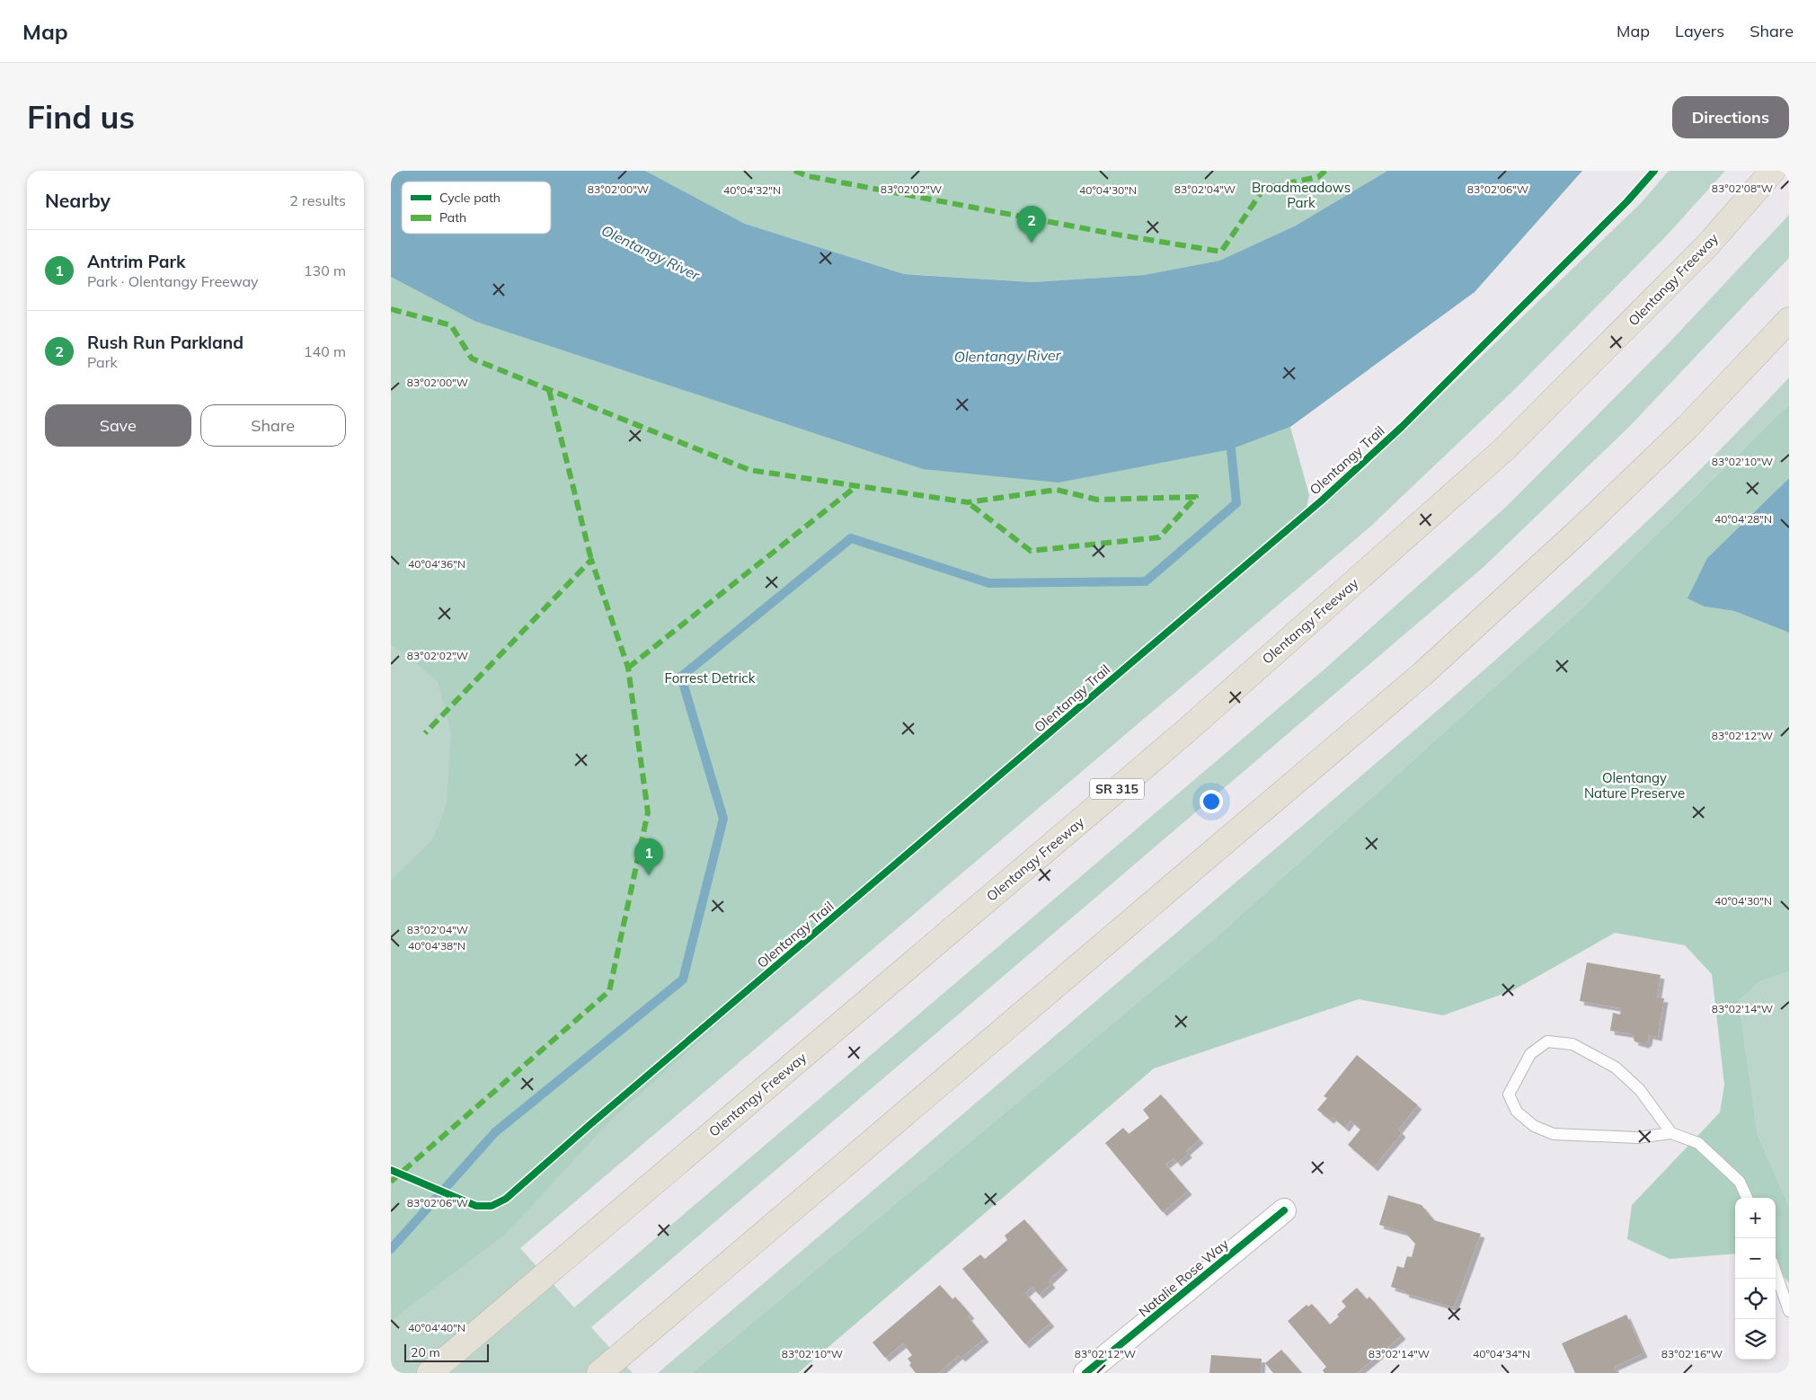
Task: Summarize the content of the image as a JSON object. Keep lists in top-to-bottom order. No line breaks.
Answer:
{"streets":{"highway":["Olentangy Freeway","SR 315"],"street":["Natalie Rose Way"],"cycle path":["Olentangy Trail"]},"water":["Olentangy River"],"parks":["Broadmeadows Park","Forrest Detrick","Olentangy Nature Preserve"],"legend":["Cycle path","Path"],"scale_bar":"20 m","page":{"header":"Map","nav":["Map","Layers","Share"],"buttons":["Directions",["Save","Share"]],"title":"Find us","heading":["Nearby","2 results"],"pins":["2","1"],"list":[{"mark":"1","name":"Antrim Park","note":"Park · Olentangy Freeway","value":"130 m"},{"mark":"2","name":"Rush Run Parkland","note":"Park","value":"140 m"}],"map_buttons":["+","−"],"scale":"20 m"},"coordinates":["83°02'08\"W","83°02'00\"W","83°02'02\"W","83°02'04\"W","83°02'06\"W","40°04'30\"N","40°04'32\"N","83°02'10\"W","40°04'28\"N","40°04'36\"N","83°02'12\"W","40°04'38\"N","83°02'14\"W","40°04'40\"N","40°04'34\"N","83°02'16\"W"]}
